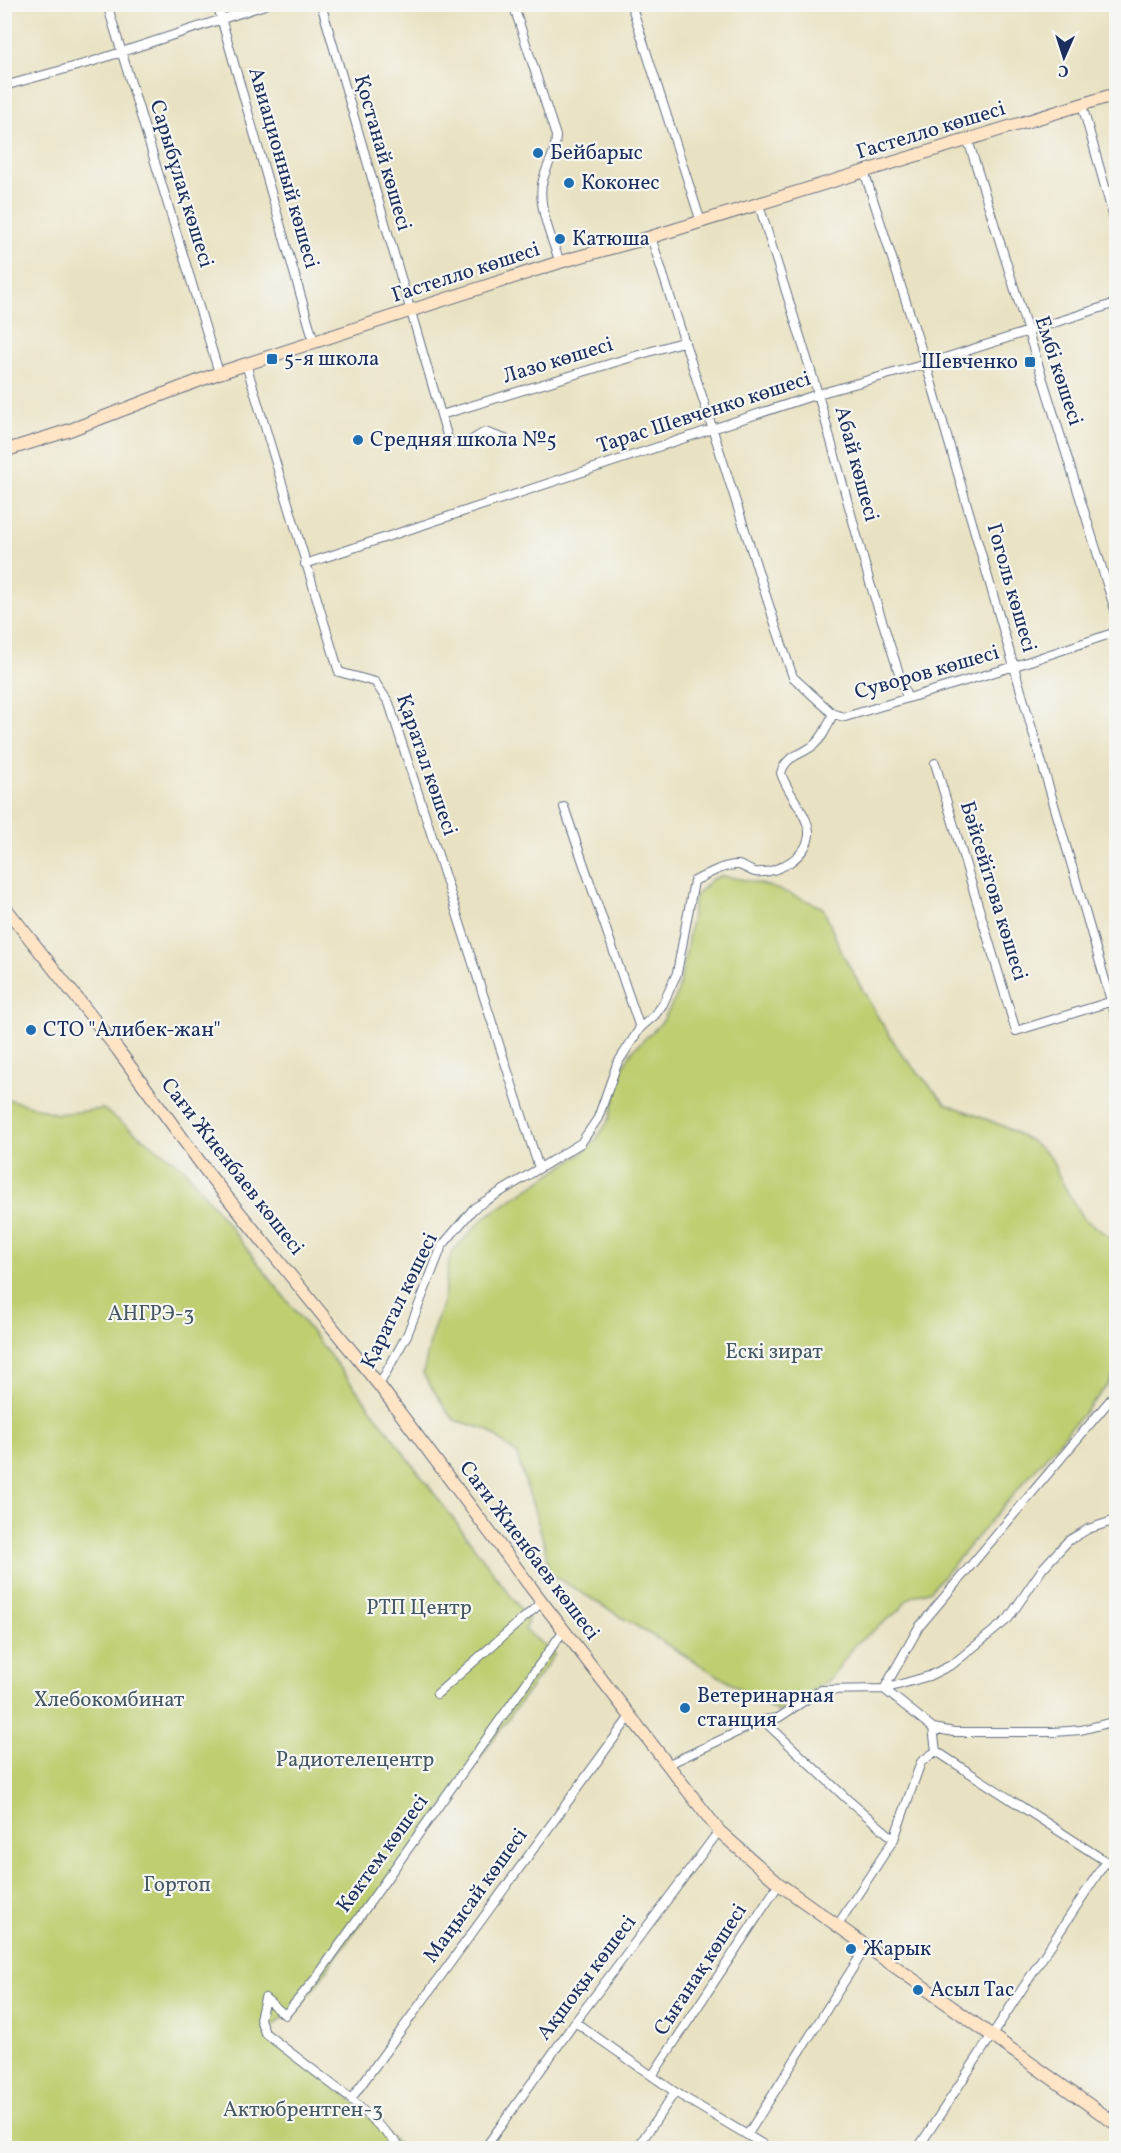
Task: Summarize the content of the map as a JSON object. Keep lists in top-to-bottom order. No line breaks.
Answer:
{"streets":{"main road":["Гастелло көшесі","Сағи Жиенбаев көшесі"],"street":["Қостанай көшесі","Авиационный көшесі","Сарыбұлақ көшесі","Лазо көшесі","Ембі көшесі","Тарас Шевченко көшесі","Абай көшесі","Гоголь көшесі","Суворов көшесі","Қаратал көшесі","Бәйсейітова көшесі","Көктем көшесі","Маңысай көшесі","Сығанақ көшесі","Ақшоқы көшесі"]},"crossings":[["Гастелло көшесі","Қостанай көшесі"],["Гастелло көшесі","Авиационный көшесі"],["Гастелло көшесі","Сарыбұлақ көшесі"],["Гастелло көшесі","Ембі көшесі"],["Гастелло көшесі","Абай көшесі"],["Гастелло көшесі","Гоголь көшесі"],["Гастелло көшесі","Қаратал көшесі"],["Ембі көшесі","Тарас Шевченко көшесі"],["Тарас Шевченко көшесі","Абай көшесі"],["Тарас Шевченко көшесі","Гоголь көшесі"],["Тарас Шевченко көшесі","Суворов көшесі"],["Тарас Шевченко көшесі","Қаратал көшесі"],["Абай көшесі","Суворов көшесі"],["Гоголь көшесі","Суворов көшесі"],["Гоголь көшесі","Бәйсейітова көшесі"],["Суворов көшесі","Қаратал көшесі"],["Қаратал көшесі","Сағи Жиенбаев көшесі"],["Сағи Жиенбаев көшесі","Көктем көшесі"],["Сағи Жиенбаев көшесі","Маңысай көшесі"],["Сағи Жиенбаев көшесі","Сығанақ көшесі"],["Сағи Жиенбаев көшесі","Ақшоқы көшесі"],["Көктем көшесі","Маңысай көшесі"]],"parks":["АНГРЭ-3","Ескі зират","РТП Центр","Хлебокомбинат","Радиотелецентр","Гортоп","Актюбрентген-3"],"places":{"other":["Бейбарыс","Коконес","Катюша","Средняя школа №5","СТО \"Алибек-жан\"","Ветеринарная станция","Жарык","Асыл Тас"],"transit":["5-я школа","Шевченко"]},"north":"bottom"}
